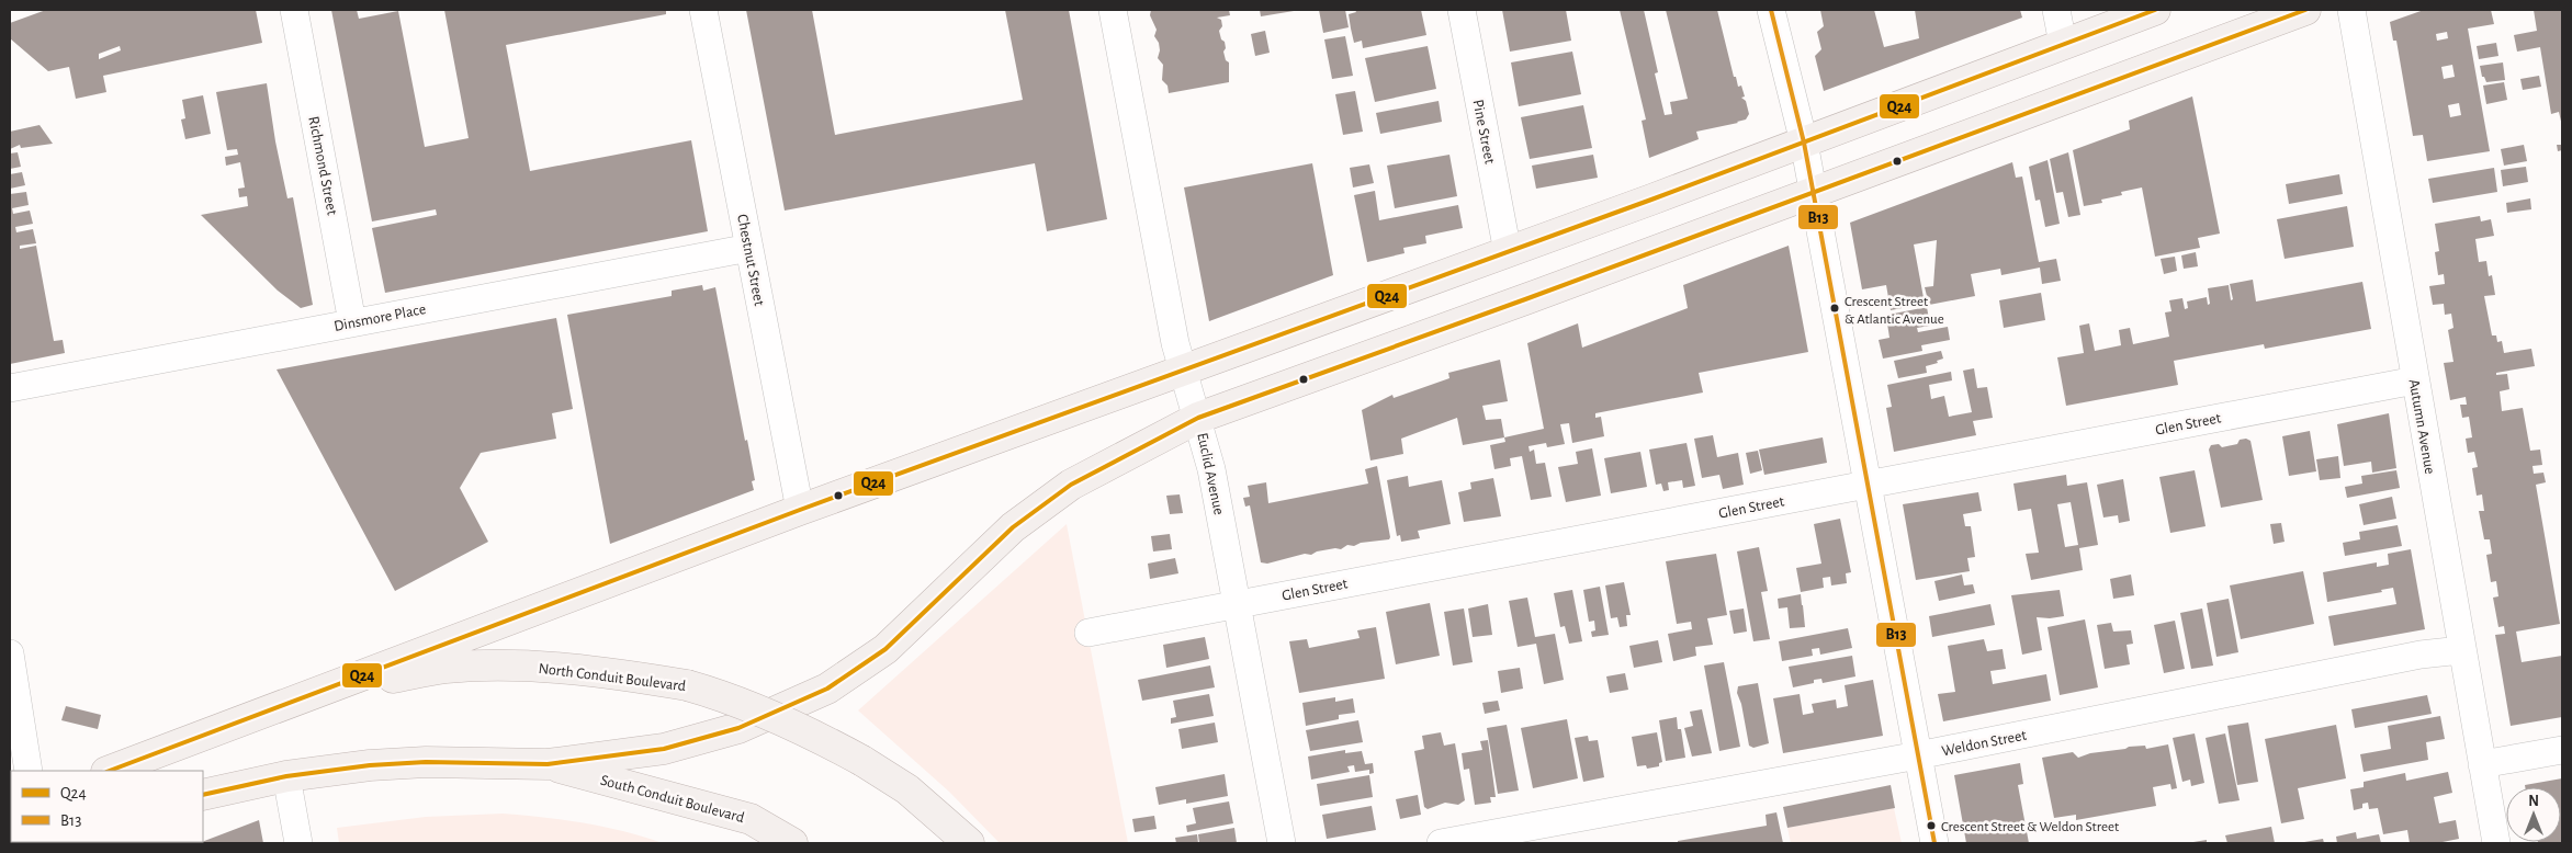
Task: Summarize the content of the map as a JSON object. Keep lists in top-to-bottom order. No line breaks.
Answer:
{"streets":{"main road":["North Conduit Boulevard","South Conduit Boulevard"],"street":["Pine Street","Richmond Street","Chestnut Street","Dinsmore Place","Glen Street","Autumn Avenue","Euclid Avenue","Weldon Street"]},"crossings":[["Richmond Street","Dinsmore Place"],["Chestnut Street","Dinsmore Place"],["Glen Street","Autumn Avenue"],["Glen Street","Euclid Avenue"],["Autumn Avenue","Weldon Street"]],"places":["Crescent Street & Atlantic Avenue","Crescent Street & Weldon Street"],"lines":["transit line Q24","transit line B13"],"legend":["Q24","B13"],"north":"top"}
